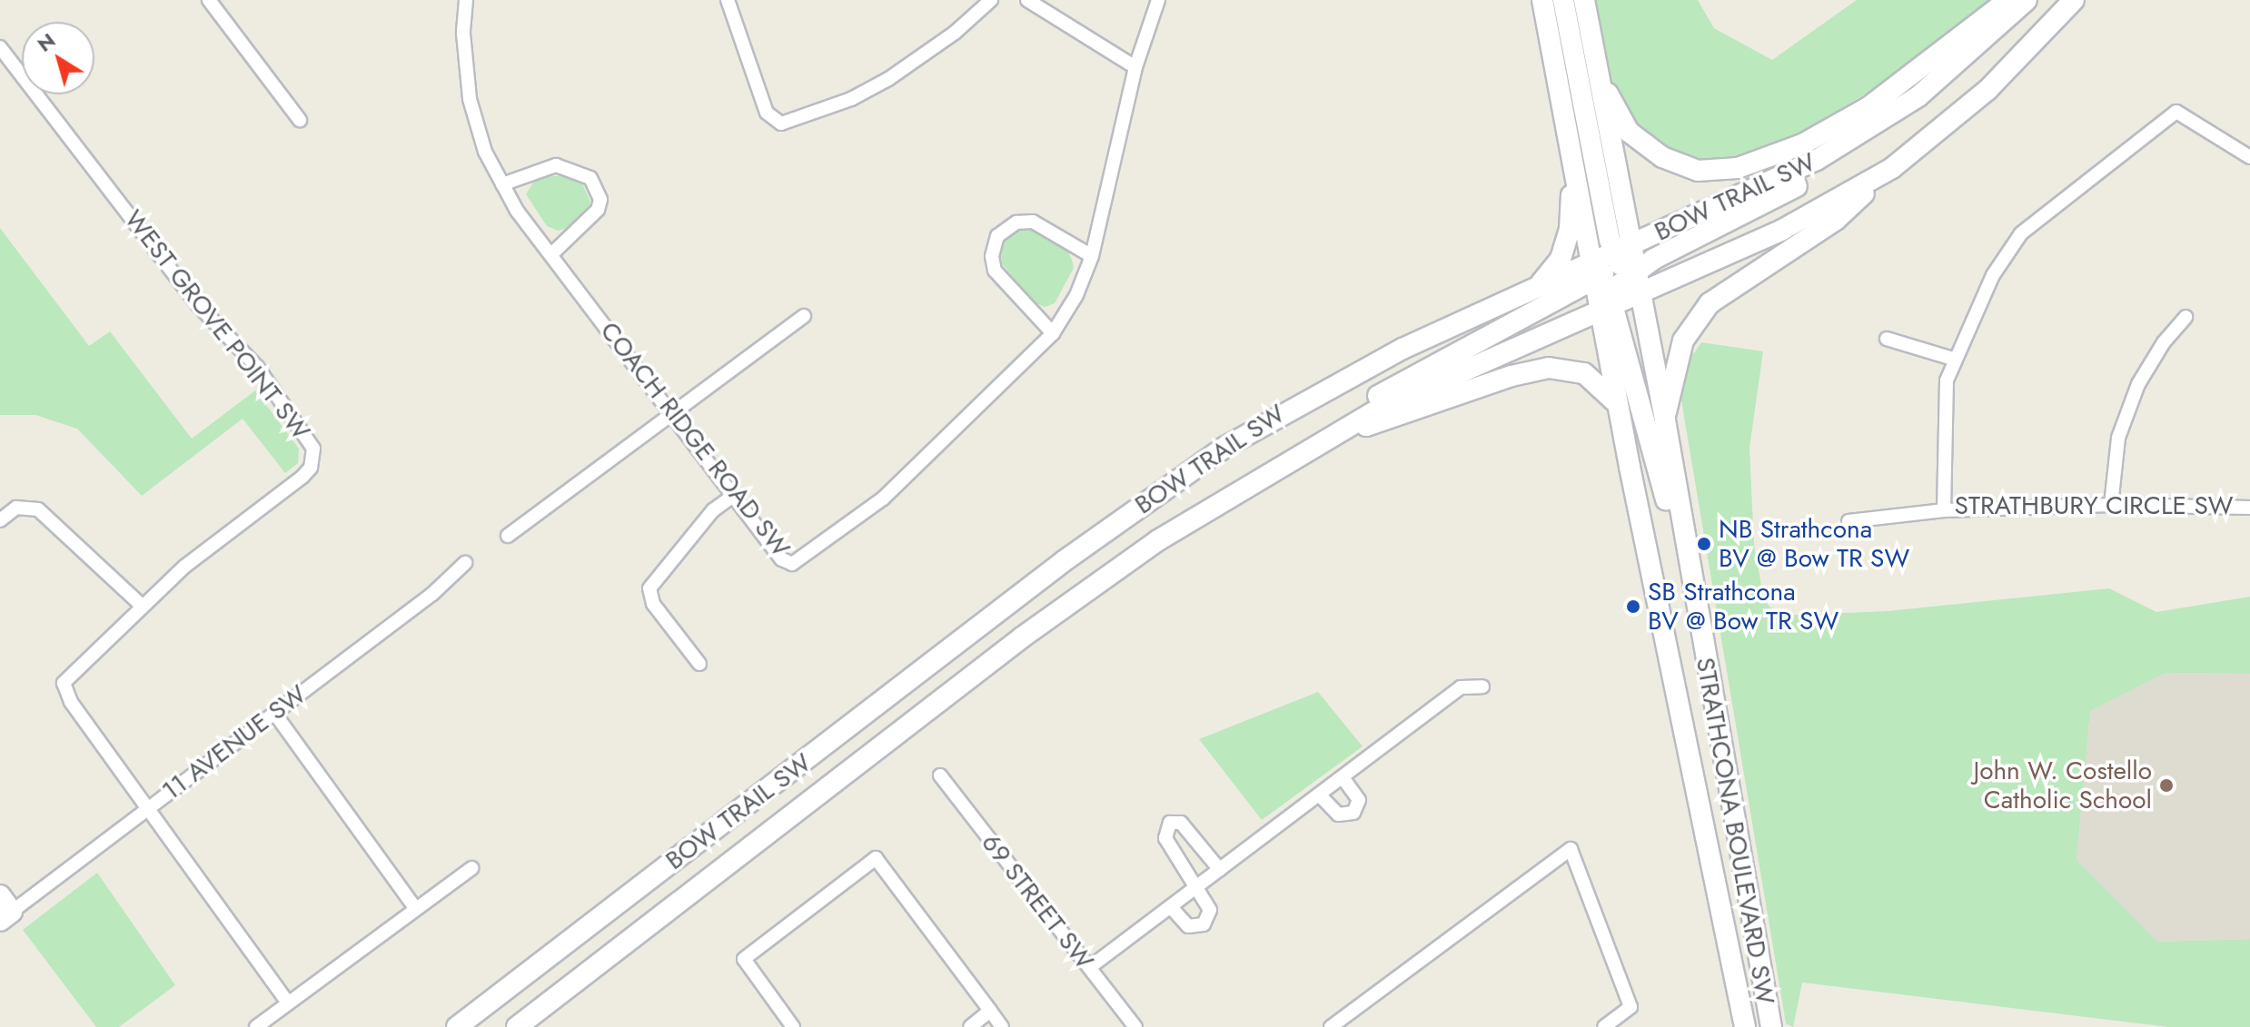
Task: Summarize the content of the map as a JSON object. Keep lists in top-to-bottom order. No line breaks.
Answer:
{"streets":{"main road":["BOW TRAIL SW","STRATHCONA BOULEVARD SW"],"street":["WEST GROVE POINT SW","COACH RIDGE ROAD SW","STRATHBURY CIRCLE SW","11 AVENUE SW","69 STREET SW"]},"crossings":[["BOW TRAIL SW","STRATHCONA BOULEVARD SW"],["WEST GROVE POINT SW","11 AVENUE SW"]],"places":["NB Strathcona BV @ Bow TR SW","SB Strathcona BV @ Bow TR SW","John W. Costello Catholic School"],"north":"top left"}
